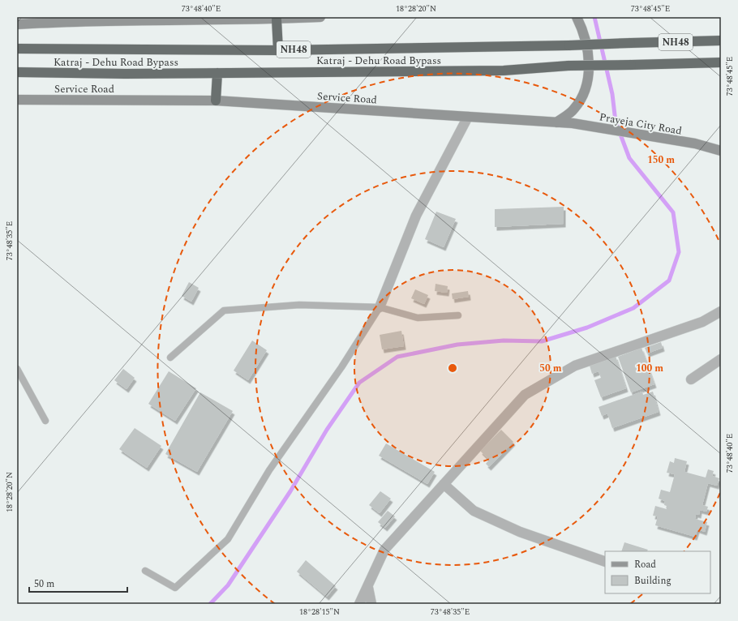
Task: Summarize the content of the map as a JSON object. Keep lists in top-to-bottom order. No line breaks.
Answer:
{"streets":{"highway":["NH48","Katraj - Dehu Road Bypass"],"street":["Service Road","Prayeja City Road"]},"crossings":[["Service Road","Prayeja City Road"]],"legend":["Road","Building"],"scale_bar":"50 m","coordinates":["73°48'40\"E","18°28'20\"N","73°48'45\"E","73°48'35\"E","18°28'15\"N"],"rings":["150 m","50 m","100 m"]}
